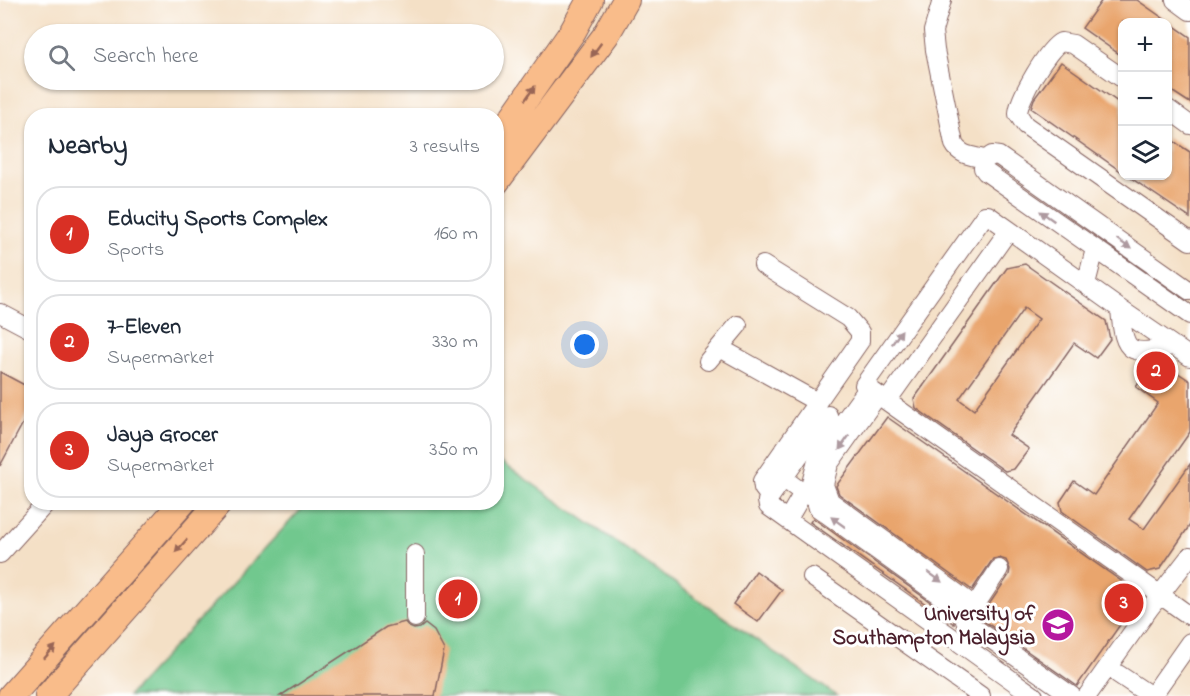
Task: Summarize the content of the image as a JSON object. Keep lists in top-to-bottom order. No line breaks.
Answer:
{"places":{"school or university":["University of Southampton Malaysia"]},"page":{"map_buttons":["+","−"],"search":"Search here","heading":["Nearby","3 results"],"list":[{"mark":"1","name":"Educity Sports Complex","note":"Sports","value":"160 m"},{"mark":"2","name":"7-Eleven","note":"Supermarket","value":"330 m"},{"mark":"3","name":"Jaya Grocer","note":"Supermarket","value":"350 m"}],"pins":["2","1","3"]}}
